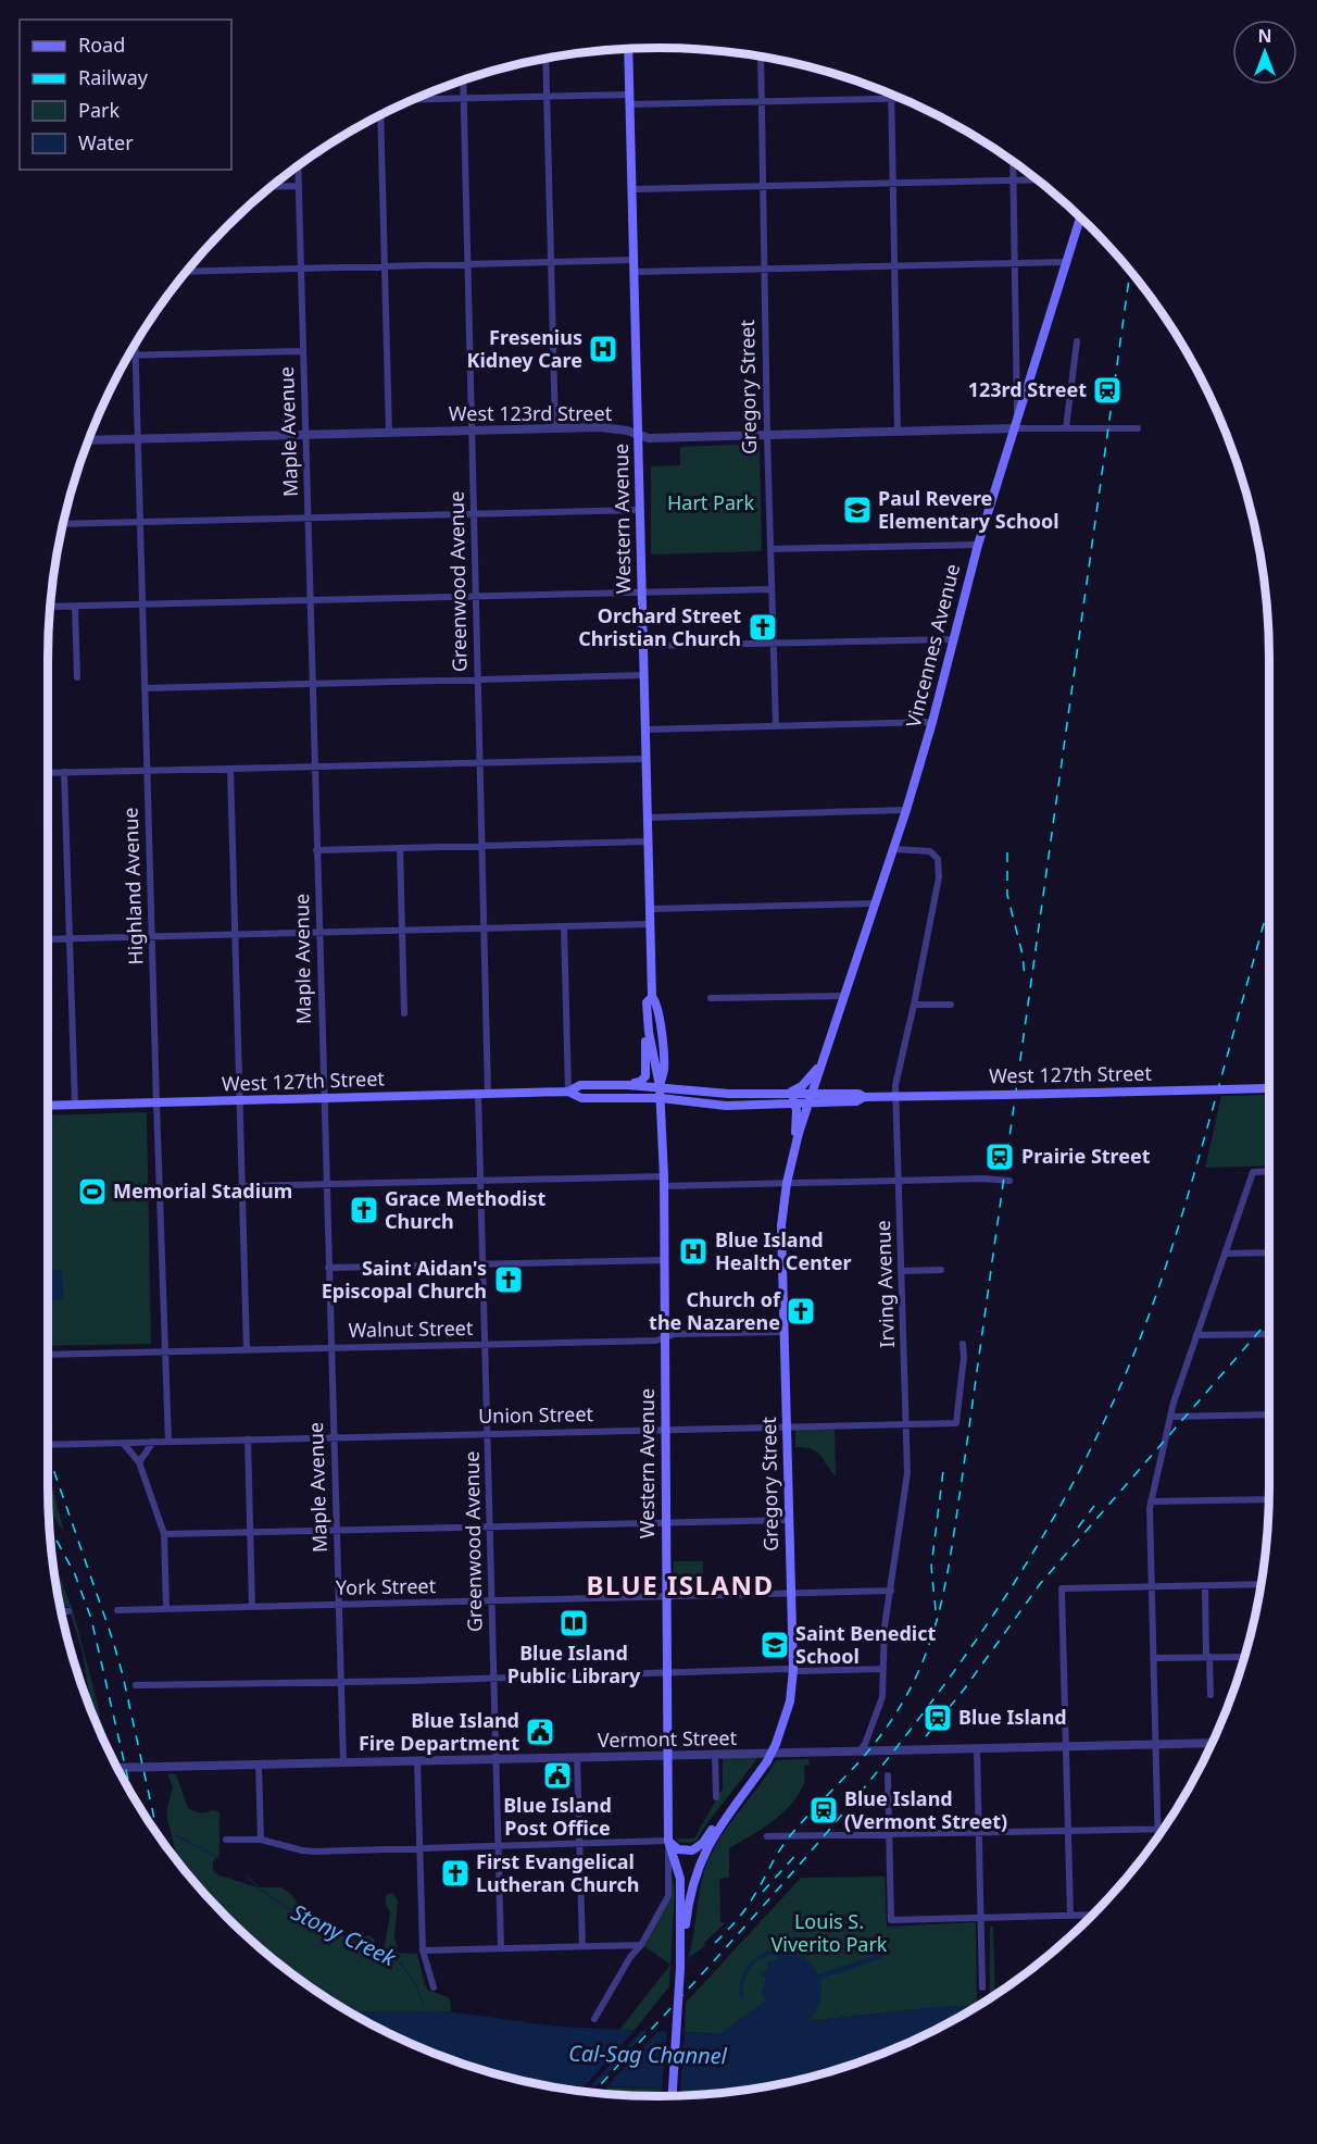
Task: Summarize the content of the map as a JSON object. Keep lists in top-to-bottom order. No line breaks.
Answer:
{"streets":{"main road":["Gregory Street","Western Avenue","Vincennes Avenue","West 127th Street"],"street":["West 123rd Street","Maple Avenue","Greenwood Avenue","Highland Avenue","Irving Avenue","Walnut Street","Union Street","York Street","Vermont Street"]},"crossings":[["Gregory Street","West 123rd Street"],["Gregory Street","Western Avenue"],["Gregory Street","Vincennes Avenue"],["Gregory Street","West 127th Street"],["Gregory Street","Walnut Street"],["Gregory Street","Union Street"],["Gregory Street","York Street"],["West 123rd Street","Maple Avenue"],["West 123rd Street","Western Avenue"],["West 123rd Street","Greenwood Avenue"],["West 123rd Street","Vincennes Avenue"],["West 123rd Street","Highland Avenue"],["Maple Avenue","West 127th Street"],["Maple Avenue","Walnut Street"],["Maple Avenue","Union Street"],["Maple Avenue","York Street"],["Maple Avenue","Vermont Street"],["Western Avenue","West 127th Street"],["Western Avenue","Walnut Street"],["Western Avenue","Union Street"],["Western Avenue","York Street"],["Western Avenue","Vermont Street"],["Greenwood Avenue","West 127th Street"],["Greenwood Avenue","Walnut Street"],["Greenwood Avenue","Union Street"],["Greenwood Avenue","York Street"],["Greenwood Avenue","Vermont Street"],["Vincennes Avenue","West 127th Street"],["Vincennes Avenue","Irving Avenue"],["Highland Avenue","West 127th Street"],["Highland Avenue","Walnut Street"],["Highland Avenue","Union Street"],["West 127th Street","Irving Avenue"],["Irving Avenue","Union Street"],["Irving Avenue","York Street"],["Irving Avenue","Vermont Street"]],"districts":["BLUE ISLAND"],"water":["Stony Creek","Cal-Sag Channel"],"parks":["Hart Park","Louis S. Viverito Park"],"places":{"hospital":["Fresenius Kidney Care","Blue Island Health Center"],"station":["123rd Street","Prairie Street","Blue Island","Blue Island (Vermont Street)"],"school or university":["Paul Revere Elementary School","Saint Benedict School"],"church":["Orchard Street Christian Church","Grace Methodist Church","Saint Aidan's Episcopal Church","Church of the Nazarene","First Evangelical Lutheran Church"],"sports":["Memorial Stadium"],"library":["Blue Island Public Library"],"public building":["Blue Island Fire Department","Blue Island Post Office"]},"legend":["Road","Railway","Park","Water"],"north":"top"}
